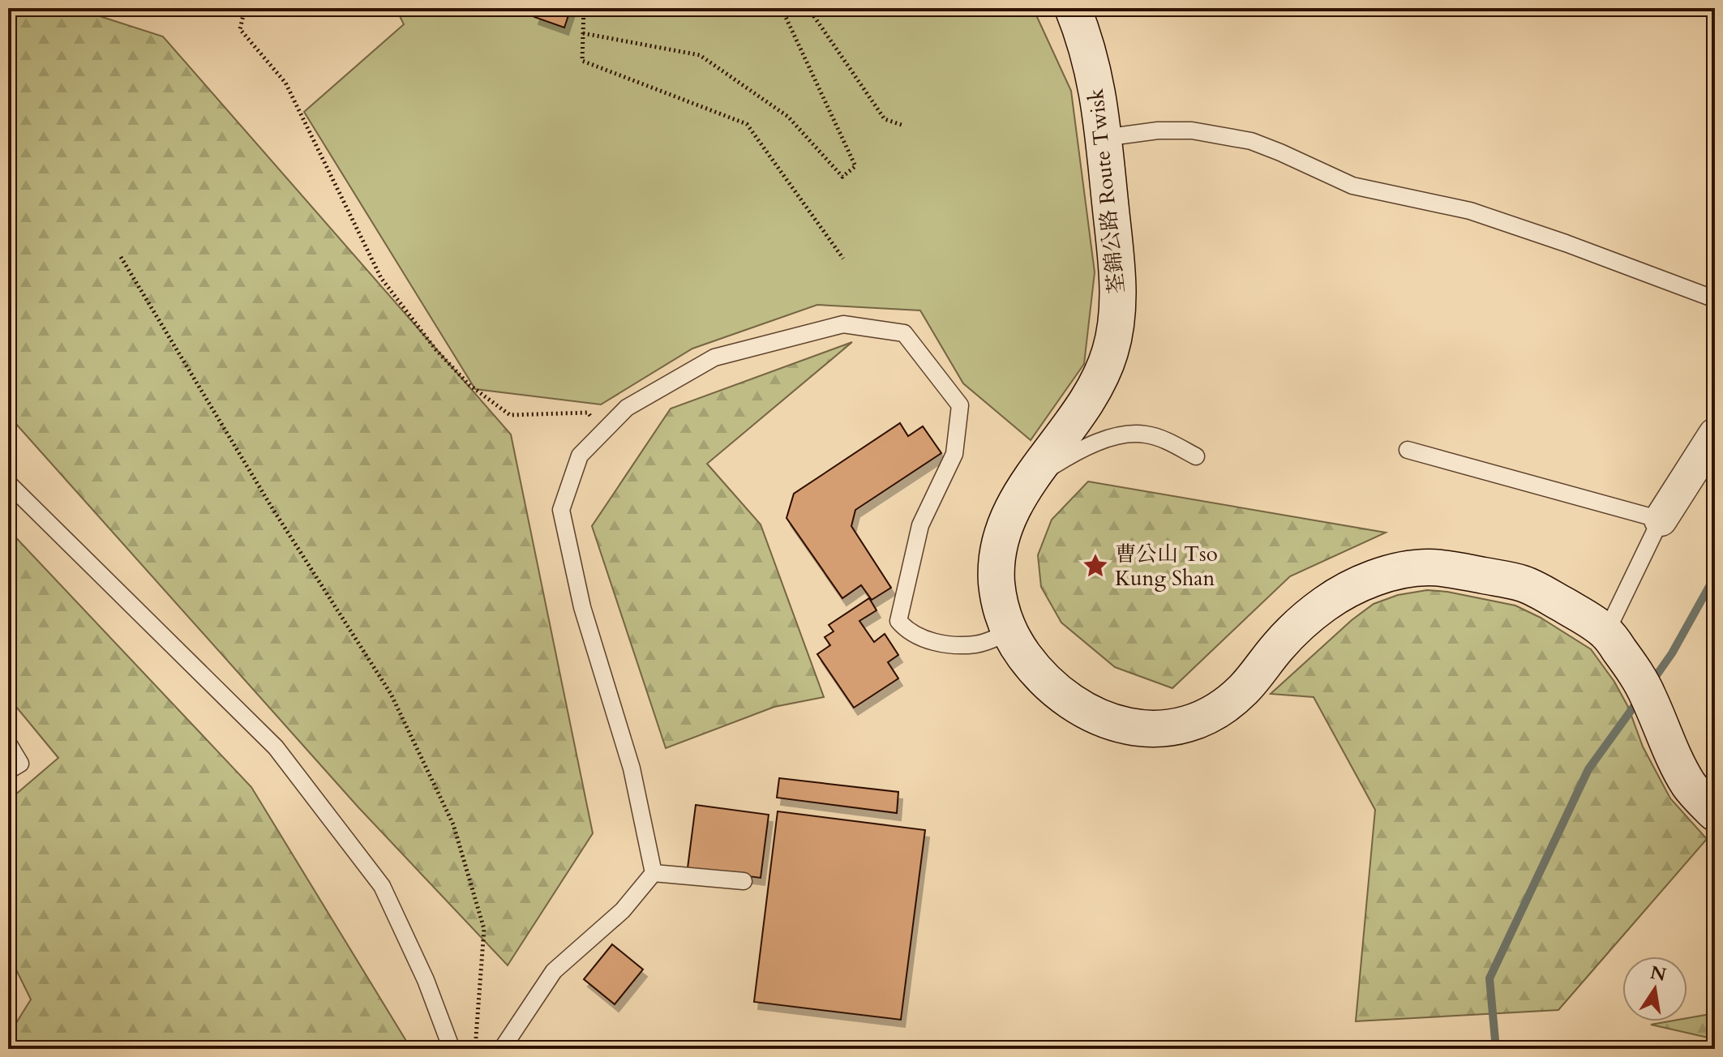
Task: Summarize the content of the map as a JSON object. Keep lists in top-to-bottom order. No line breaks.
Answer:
{"streets":{"main road":["荃錦公路 Route Twisk"]},"places":{"place":["曹公山 Tso Kung Shan"]},"north":"top"}
